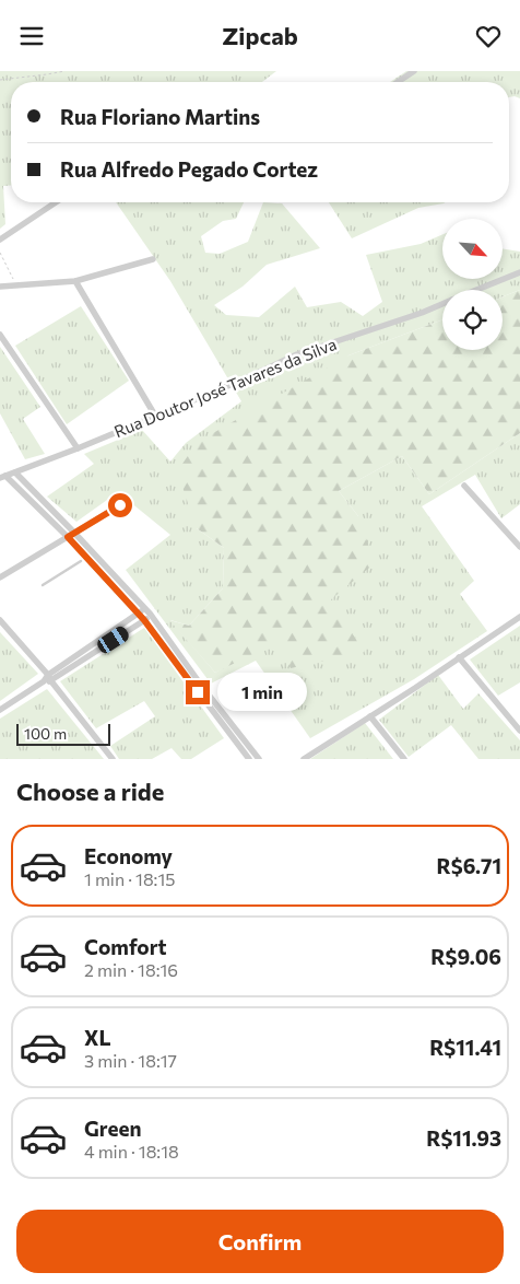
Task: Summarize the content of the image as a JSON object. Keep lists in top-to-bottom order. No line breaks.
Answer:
{"streets":{"street":["Rua Doutor José Tavares da Silva"]},"scale_bar":"100 m","north":"bottom right","page":{"header":"Zipcab","banner":["Rua Floriano Martins","Rua Alfredo Pegado Cortez"],"bubble":"1 min","scale":"100 m","heading":"Choose a ride","list":[{"name":"Economy","note":"1 min · 18:15","value":"R$6.71"},{"name":"Comfort","note":"2 min · 18:16","value":"R$9.06"},{"name":"XL","note":"3 min · 18:17","value":"R$11.41"},{"name":"Green","note":"4 min · 18:18","value":"R$11.93"}],"buttons":"Confirm"}}
